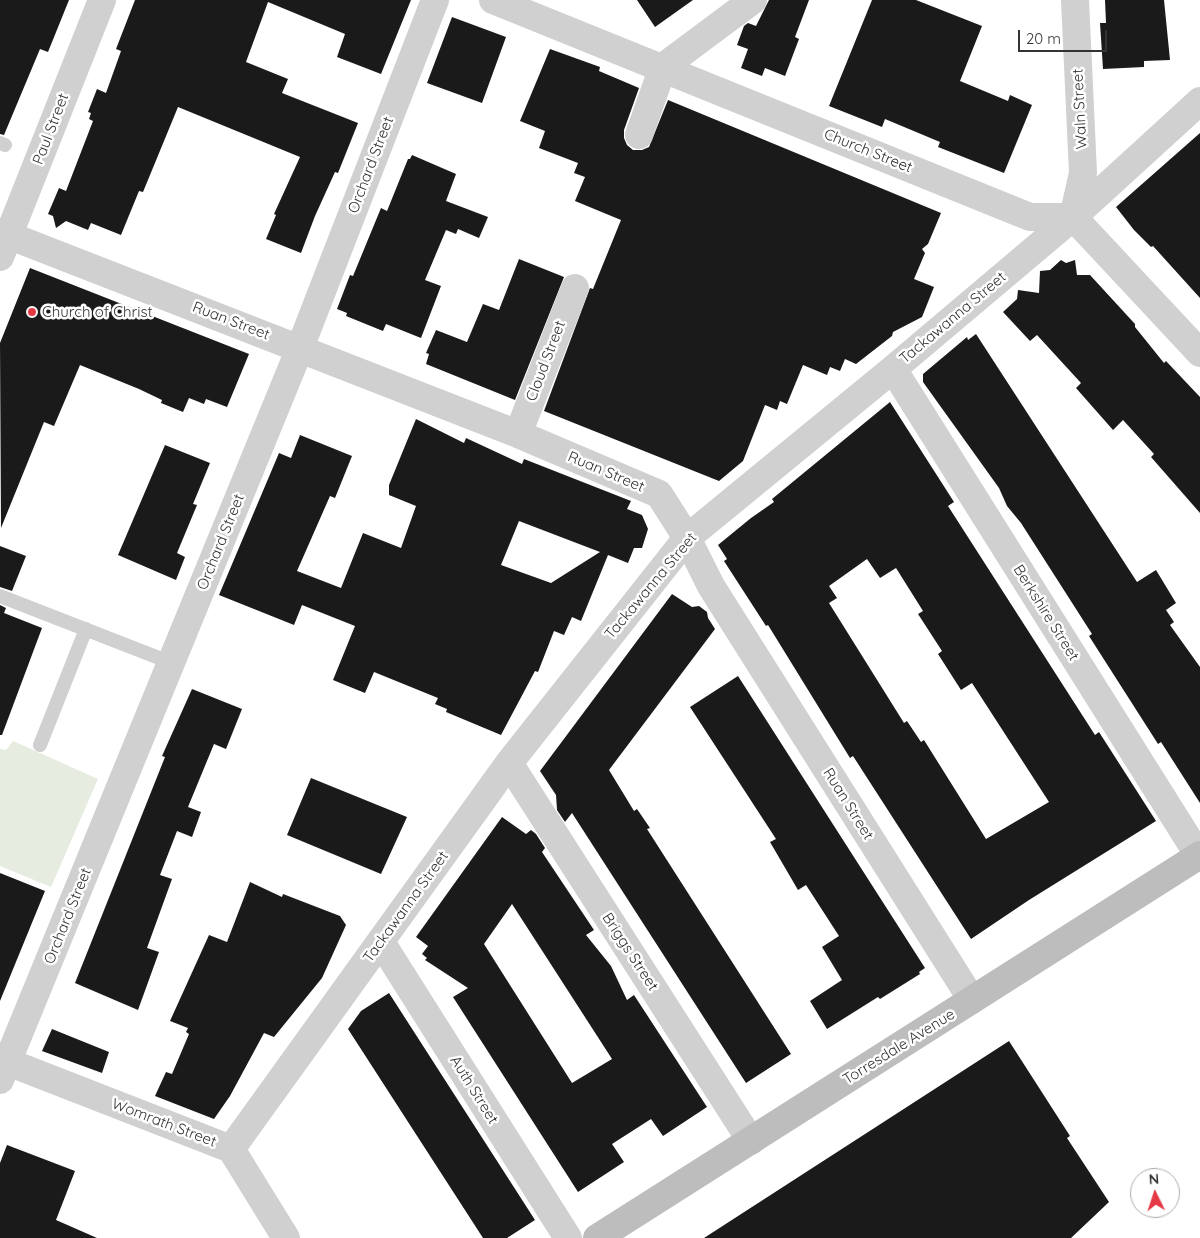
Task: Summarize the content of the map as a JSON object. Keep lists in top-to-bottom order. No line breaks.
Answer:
{"streets":{"main road":["Torresdale Avenue"],"street":["Waln Street","Paul Street","Church Street","Orchard Street","Tackawanna Street","Ruan Street","Cloud Street","Berkshire Street","Briggs Street","Auth Street","Womrath Street"]},"crossings":[["Waln Street","Church Street"],["Waln Street","Tackawanna Street"],["Paul Street","Ruan Street"],["Church Street","Tackawanna Street"],["Orchard Street","Ruan Street"],["Orchard Street","Womrath Street"],["Tackawanna Street","Ruan Street"],["Tackawanna Street","Berkshire Street"],["Tackawanna Street","Briggs Street"],["Tackawanna Street","Auth Street"],["Tackawanna Street","Womrath Street"],["Ruan Street","Cloud Street"],["Ruan Street","Torresdale Avenue"],["Berkshire Street","Torresdale Avenue"],["Briggs Street","Torresdale Avenue"]],"places":["Church of Christ"],"scale_bar":"20 m","north":"top"}
